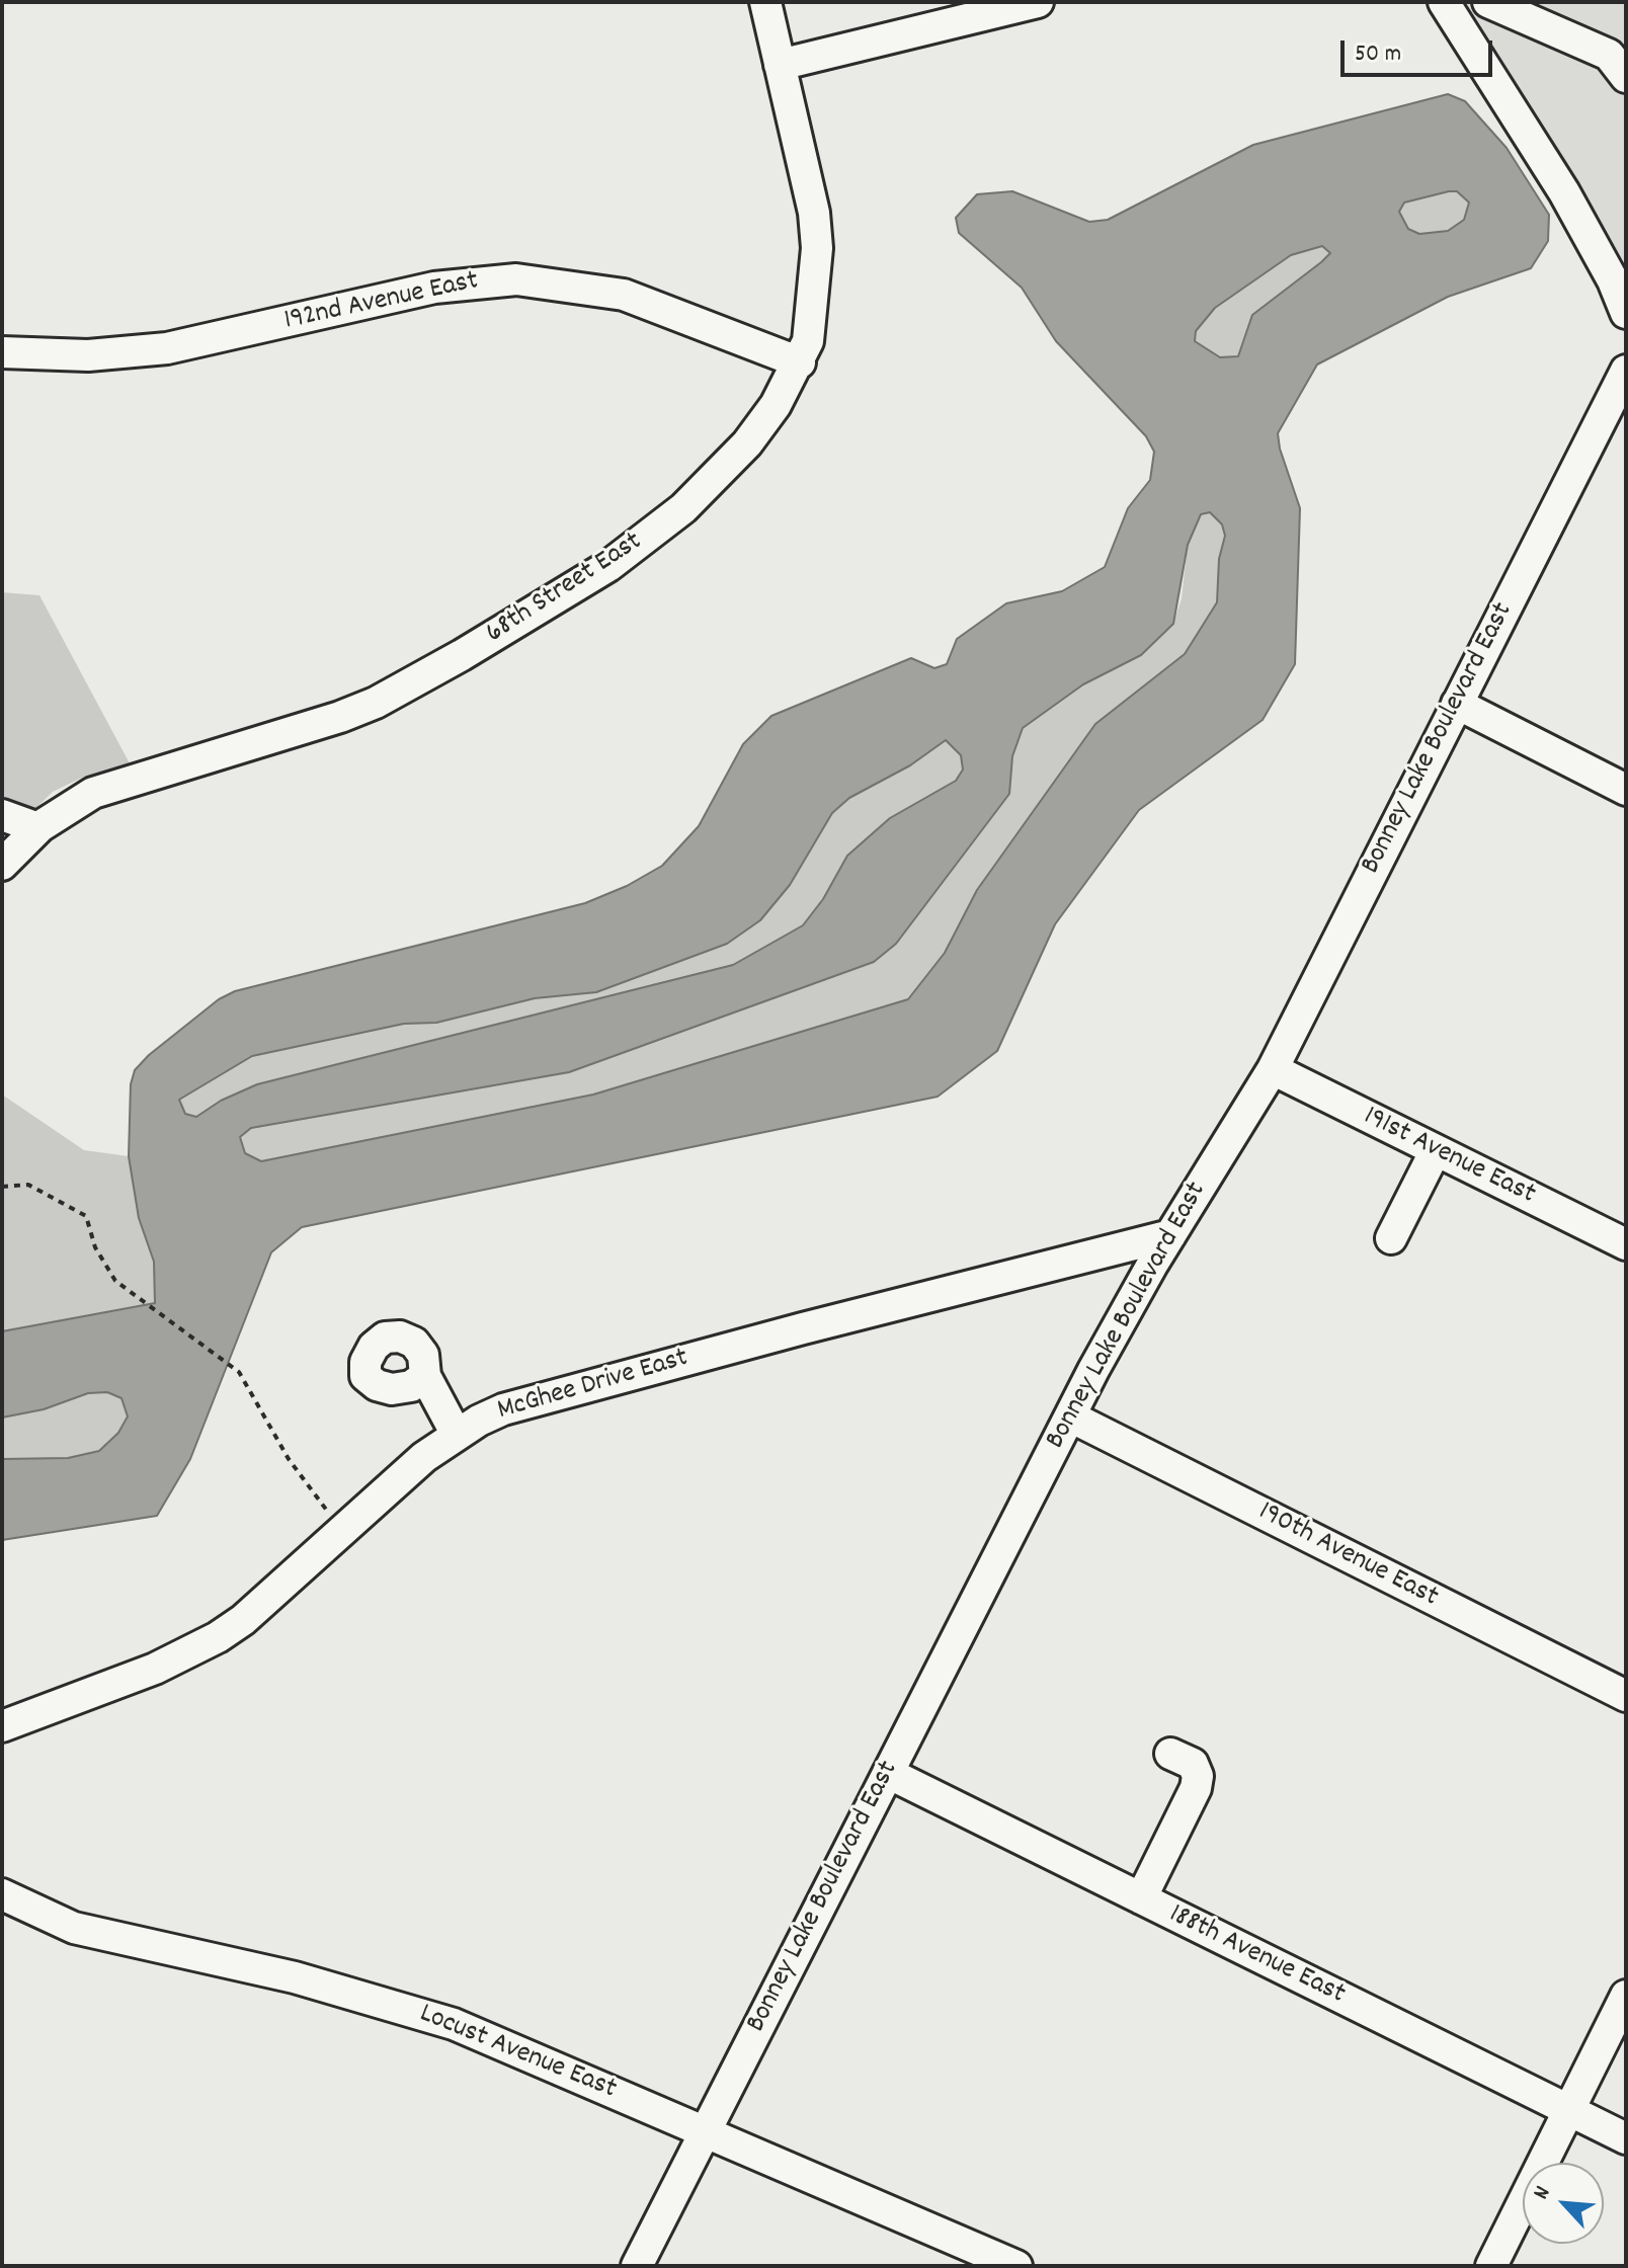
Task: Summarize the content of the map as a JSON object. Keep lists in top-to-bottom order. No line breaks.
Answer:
{"streets":{"street":["192nd Avenue East","68th Street East","Bonney Lake Boulevard East","191st Avenue East","McGhee Drive East","190th Avenue East","188th Avenue East","Locust Avenue East"]},"crossings":[["192nd Avenue East","68th Street East"],["Bonney Lake Boulevard East","191st Avenue East"],["Bonney Lake Boulevard East","McGhee Drive East"],["Bonney Lake Boulevard East","190th Avenue East"],["Bonney Lake Boulevard East","188th Avenue East"],["Bonney Lake Boulevard East","Locust Avenue East"]],"scale_bar":"50 m","north":"top left"}
